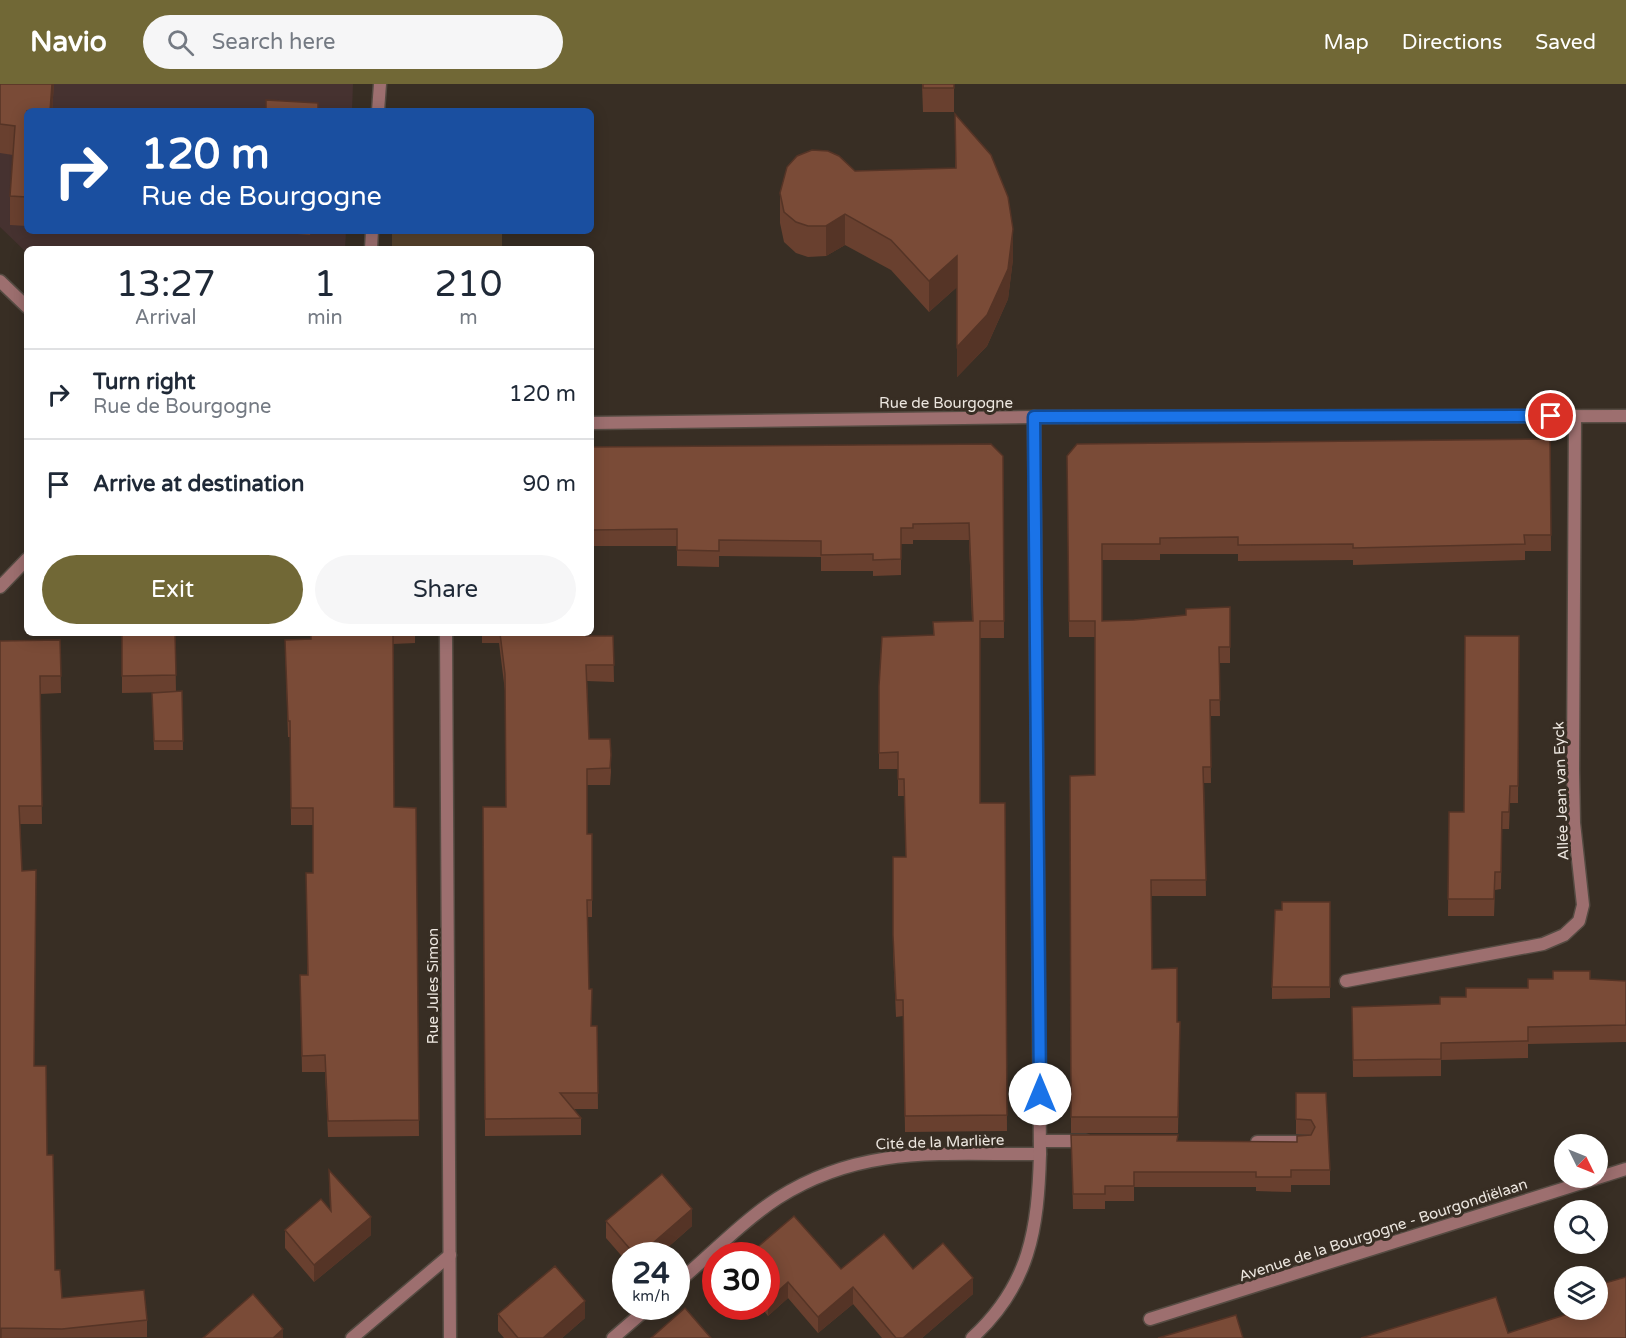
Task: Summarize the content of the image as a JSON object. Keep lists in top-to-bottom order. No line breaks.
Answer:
{"streets":{"street":["Rue de Bourgogne","Allée Jean van Eyck","Rue Jules Simon","Cité de la Marlière","Avenue de la Bourgogne - Bourgondiëlaan"]},"crossings":[["Rue de Bourgogne","Allée Jean van Eyck"]],"north":"bottom right","page":{"header":"Navio","search":"Search here","nav":["Map","Directions","Saved"],"turn":["120 m","Rue de Bourgogne"],"eta":["13:27","Arrival","1","min","210","m"],"list":[{"name":"Turn right","note":"Rue de Bourgogne","value":"120 m"},{"name":"Arrive at destination","value":"90 m"}],"buttons":["Exit","Share"],"speed":"24 km/h","limit":"30"}}
